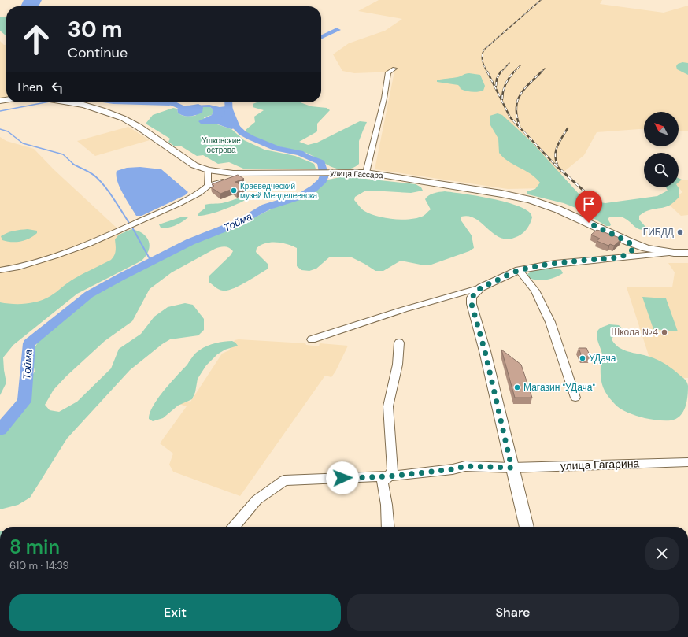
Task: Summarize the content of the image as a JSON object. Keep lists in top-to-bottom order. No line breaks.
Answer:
{"streets":{"main road":["улица Гассара"],"street":["улица Гагарина"]},"water":["Тойма"],"parks":["Ушковские острова"],"places":["Краеведческий музей Менделеевска","ГИБДД","Школа №4","УДача","Магазин \"УДача\""],"north":"top left","page":{"turn":["30 m","Continue"],"then":"Then","heading":["8 min","610 m · 14:39"],"buttons":["Exit","Share"]}}
